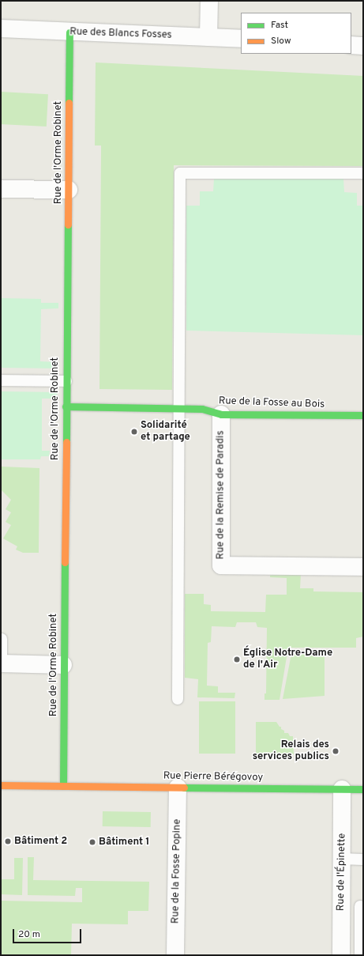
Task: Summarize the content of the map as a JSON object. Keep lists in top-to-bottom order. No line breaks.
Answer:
{"streets":{"street":["Rue des Blancs Fosses","Rue de l'Orme Robinet","Rue de la Fosse au Bois","Rue de la Remise de Paradis","Rue Pierre Bérégovoy","Rue de la Fosse Popine","Rue de l'Épinette"]},"crossings":[["Rue des Blancs Fosses","Rue de l'Orme Robinet"],["Rue de l'Orme Robinet","Rue de la Fosse au Bois"],["Rue de l'Orme Robinet","Rue Pierre Bérégovoy"],["Rue de la Fosse au Bois","Rue de la Remise de Paradis"],["Rue Pierre Bérégovoy","Rue de la Fosse Popine"],["Rue Pierre Bérégovoy","Rue de l'Épinette"]],"places":["Solidarité et partage","Église Notre-Dame de l'Air","Relais des services publics","Bâtiment 2","Bâtiment 1"],"legend":["Fast","Slow"],"scale_bar":"20 m"}
